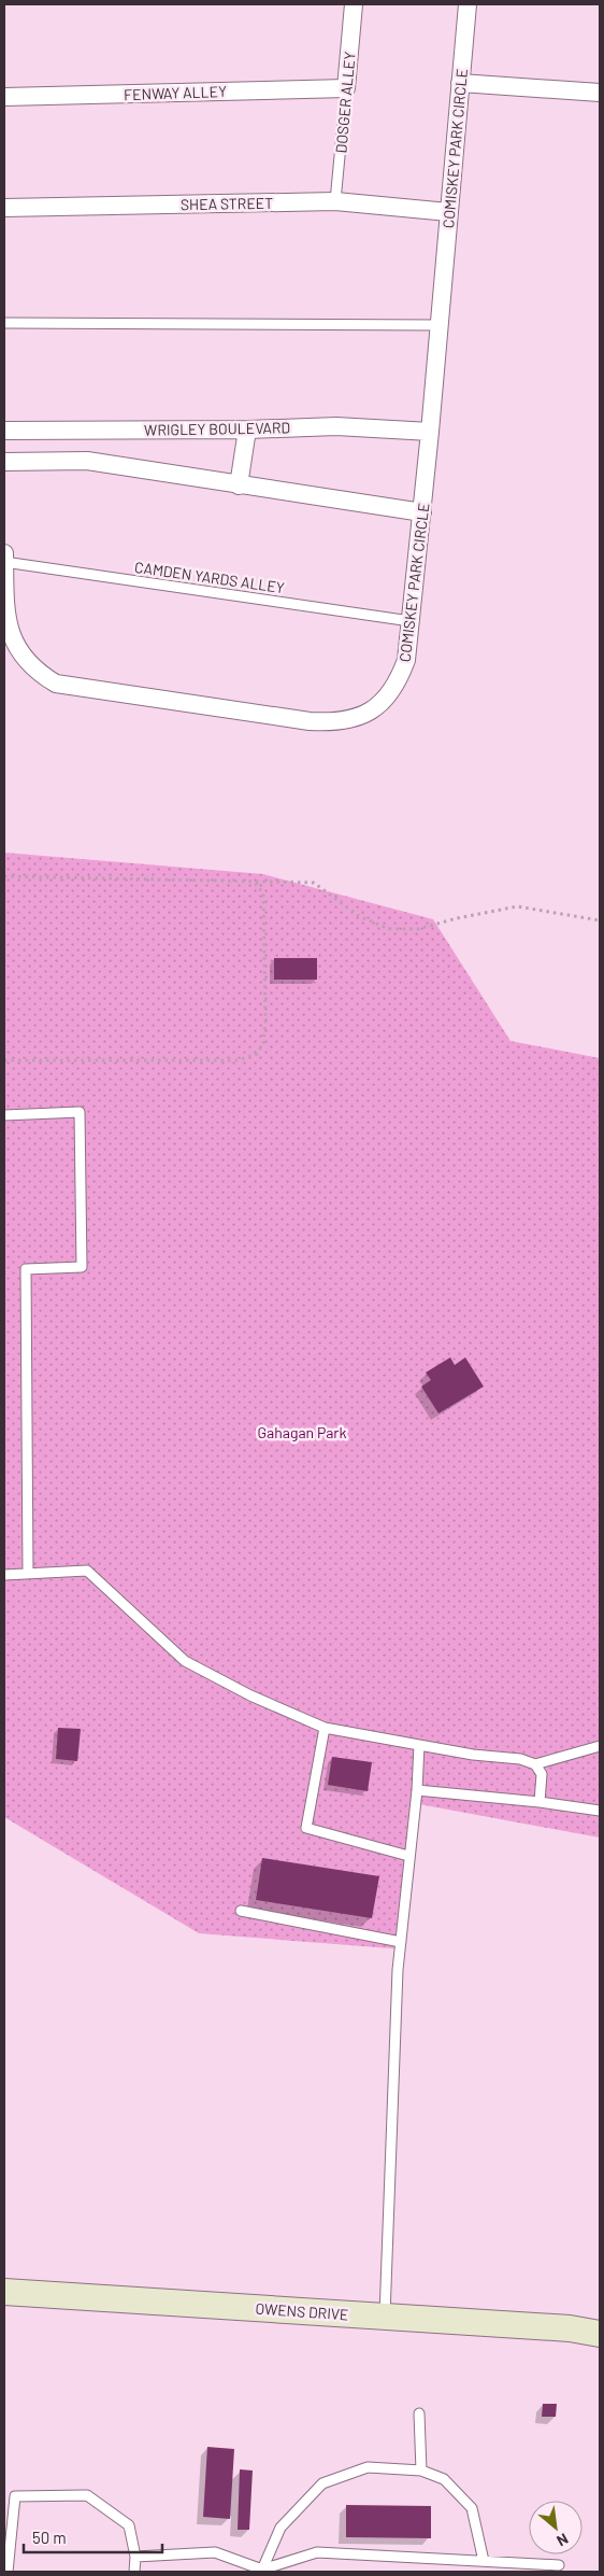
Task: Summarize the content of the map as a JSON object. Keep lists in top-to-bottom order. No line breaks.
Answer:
{"streets":{"street":["FENWAY ALLEY","DOSGER ALLEY","COMISKEY PARK CIRCLE","SHEA STREET","WRIGLEY BOULEVARD","OWENS DRIVE"],"lane":["CAMDEN YARDS ALLEY"]},"crossings":[["FENWAY ALLEY","DOSGER ALLEY"],["DOSGER ALLEY","SHEA STREET"],["COMISKEY PARK CIRCLE","SHEA STREET"],["COMISKEY PARK CIRCLE","WRIGLEY BOULEVARD"],["COMISKEY PARK CIRCLE","CAMDEN YARDS ALLEY"]],"parks":["Gahagan Park"],"scale_bar":"50 m","north":"bottom right"}
